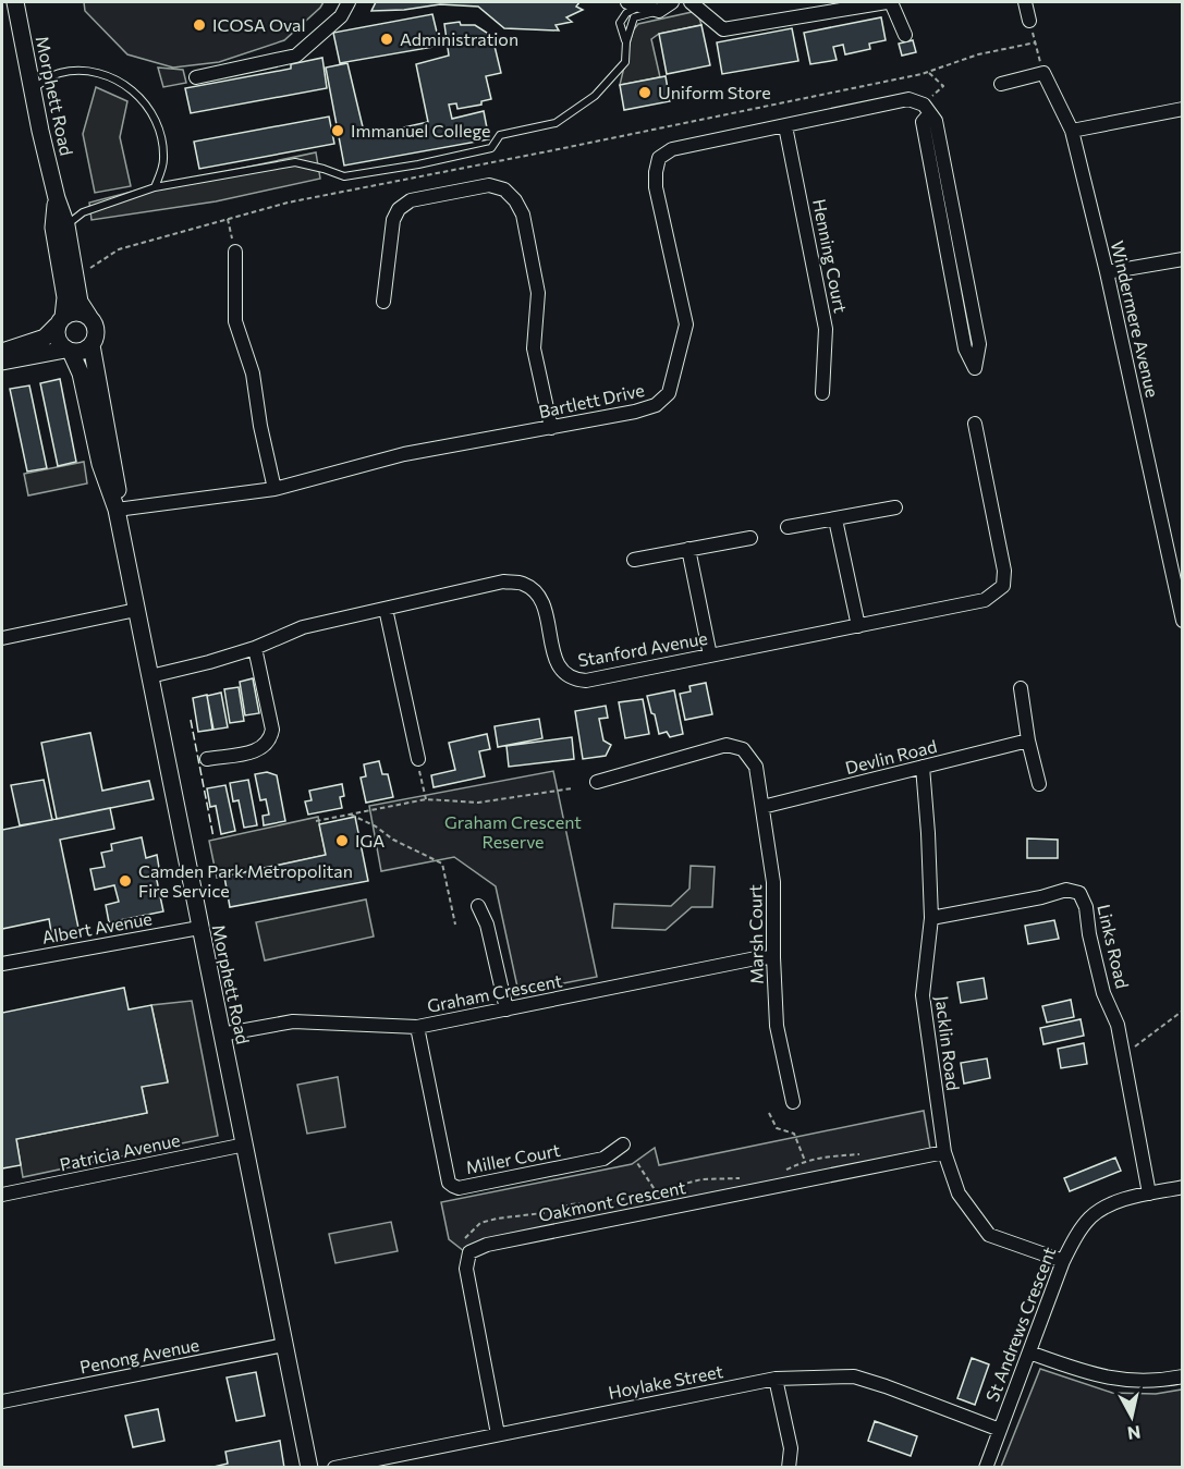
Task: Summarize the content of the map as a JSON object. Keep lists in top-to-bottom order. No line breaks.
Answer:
{"streets":{"street":["Morphett Road","Henning Court","Windermere Avenue","Bartlett Drive","Stanford Avenue","Devlin Road","Albert Avenue","Marsh Court","Links Road","Graham Crescent","Jacklin Road","Patricia Avenue","Miller Court","Oakmont Crescent","St Andrews Crescent","Penong Avenue","Hoylake Street"]},"crossings":[["Morphett Road","Bartlett Drive"],["Morphett Road","Stanford Avenue"],["Morphett Road","Albert Avenue"],["Morphett Road","Graham Crescent"],["Morphett Road","Patricia Avenue"],["Morphett Road","Penong Avenue"],["Henning Court","Bartlett Drive"],["Devlin Road","Marsh Court"],["Devlin Road","Jacklin Road"],["Marsh Court","Graham Crescent"],["Links Road","Jacklin Road"],["Links Road","St Andrews Crescent"],["Graham Crescent","Miller Court"],["Jacklin Road","Oakmont Crescent"],["Jacklin Road","St Andrews Crescent"],["Oakmont Crescent","Hoylake Street"],["St Andrews Crescent","Hoylake Street"]],"parks":["Graham Crescent Reserve"],"places":["ICOSA Oval","Administration","Uniform Store","Immanuel College","IGA","Camden Park Metropolitan Fire Service"],"north":"bottom"}
